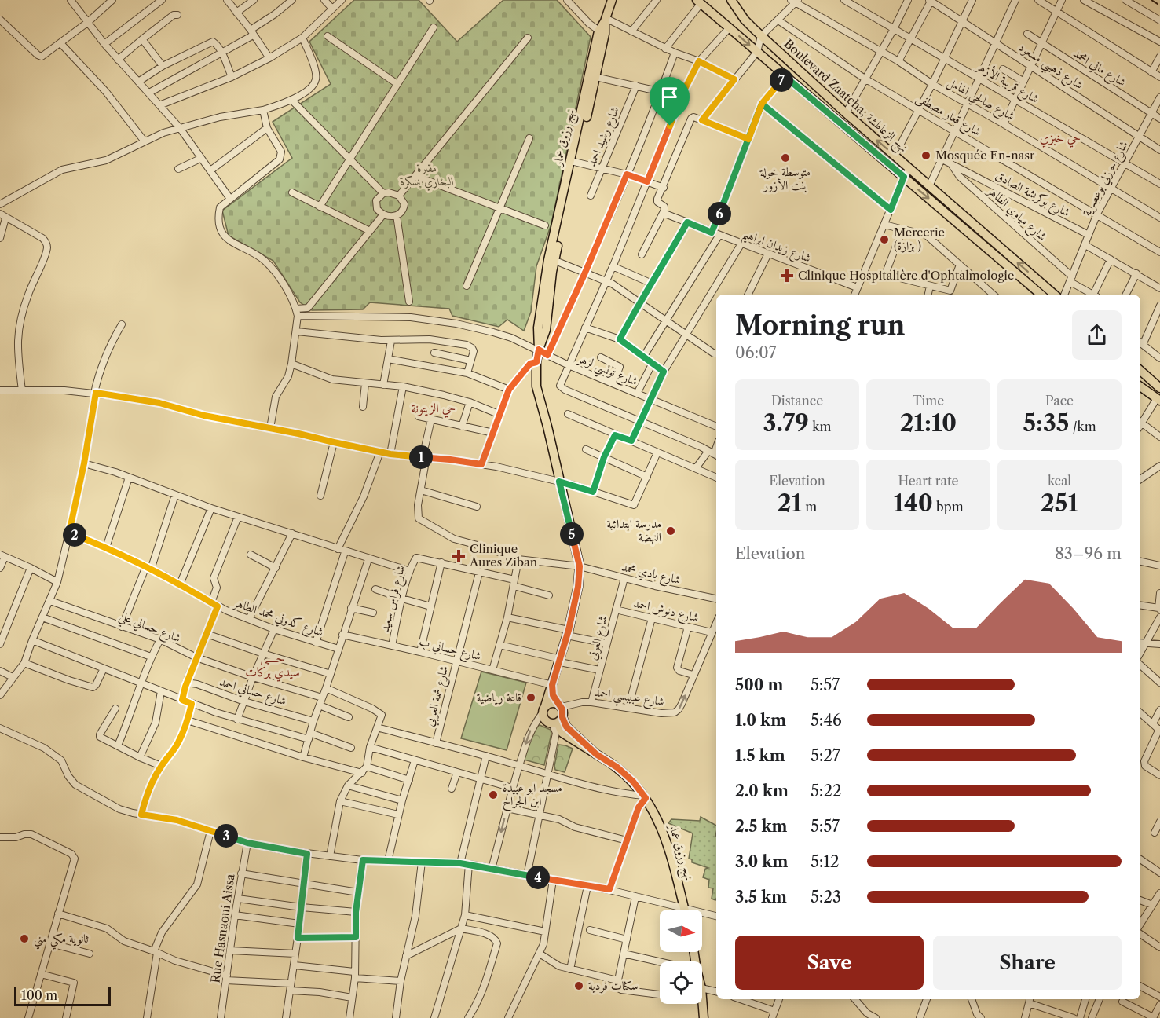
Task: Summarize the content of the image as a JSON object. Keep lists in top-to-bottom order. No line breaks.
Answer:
{"streets":{"main road":["Boulevard Zaatcha; نهج الزعاطشة","نهج رزوق عمار"],"street":["شارع ذهيبي مسعود","شارع ماني امحمد","شارع قريبة الأزهر","شارع صالحي الهامل","شارع قعار مصطفى","شارع رشيد احمد","شارع حرزلي بوعصرية","شارع بوكريشة الصادق","شارع مياوي الطاهر","شارع زيدان ابراهيم","شارع تونسي لزهر","شارع بادي محمد","شارع فراس سعيد","شارع دنوش احمد","شارع كدوني محمد الطاهر","شارع حساني علي","شارع العوني","شارع حساني ب","شارع حساني احمد","شارع شمة العربي","شارع عبيبسي احمد","Rue Hasnaoui Aissa"]},"crossings":[["شارع ذهيبي مسعود","شارع حرزلي بوعصرية"],["شارع ماني امحمد","شارع حرزلي بوعصرية"],["شارع قريبة الأزهر","شارع حرزلي بوعصرية"],["شارع صالحي الهامل","شارع حرزلي بوعصرية"],["شارع قعار مصطفى","شارع حرزلي بوعصرية"],["نهج رزوق عمار","شارع عبيبسي احمد"],["شارع حرزلي بوعصرية","شارع بوكريشة الصادق"],["شارع حرزلي بوعصرية","شارع مياوي الطاهر"],["شارع بوكريشة الصادق","شارع مياوي الطاهر"],["شارع بادي محمد","شارع العوني"],["شارع فراس سعيد","شارع حساني ب"],["شارع دنوش احمد","شارع العوني"],["شارع دنوش احمد","شارع عبيبسي احمد"],["شارع العوني","شارع عبيبسي احمد"],["شارع حساني ب","شارع شمة العربي"]],"districts":["حي خبزي","حي الزيتونة","حــــي سيدي بركات"],"parks":["مقبرة البخاري بسكرة"],"places":{"other":["Mosquée En-nasr","متوسطة خولة بنت الأزور","Mercerie (بزازة )","مدرسة ابتدائية النهضة","قاعة رياضية","مسجد ابو عبيدة ابن الجراح","ثانوية مكي مني","سكنات فردية"],"health":["Clinique Hospitalière d'Ophtalmologie","Clinique Aures Ziban"]},"scale_bar":"100 m","north":"right","page":{"pins":["7","6","1","5","2","3","4"],"heading":["Morning run","06:07"],"stats":[["Distance","3.79 km"],["Time","21:10"],["Pace","5:35 /km"],["Elevation","21 m"],["Heart rate","140 bpm"],["kcal","251"]],"chart":["Elevation","83–96 m"],"list":[{"name":"500 m","note":"5:57"},{"name":"1.0 km","note":"5:46"},{"name":"1.5 km","note":"5:27"},{"name":"2.0 km","note":"5:22"},{"name":"2.5 km","note":"5:57"},{"name":"3.0 km","note":"5:12"},{"name":"3.5 km","note":"5:23"}],"buttons":["Save","Share"],"scale":"100 m"}}
